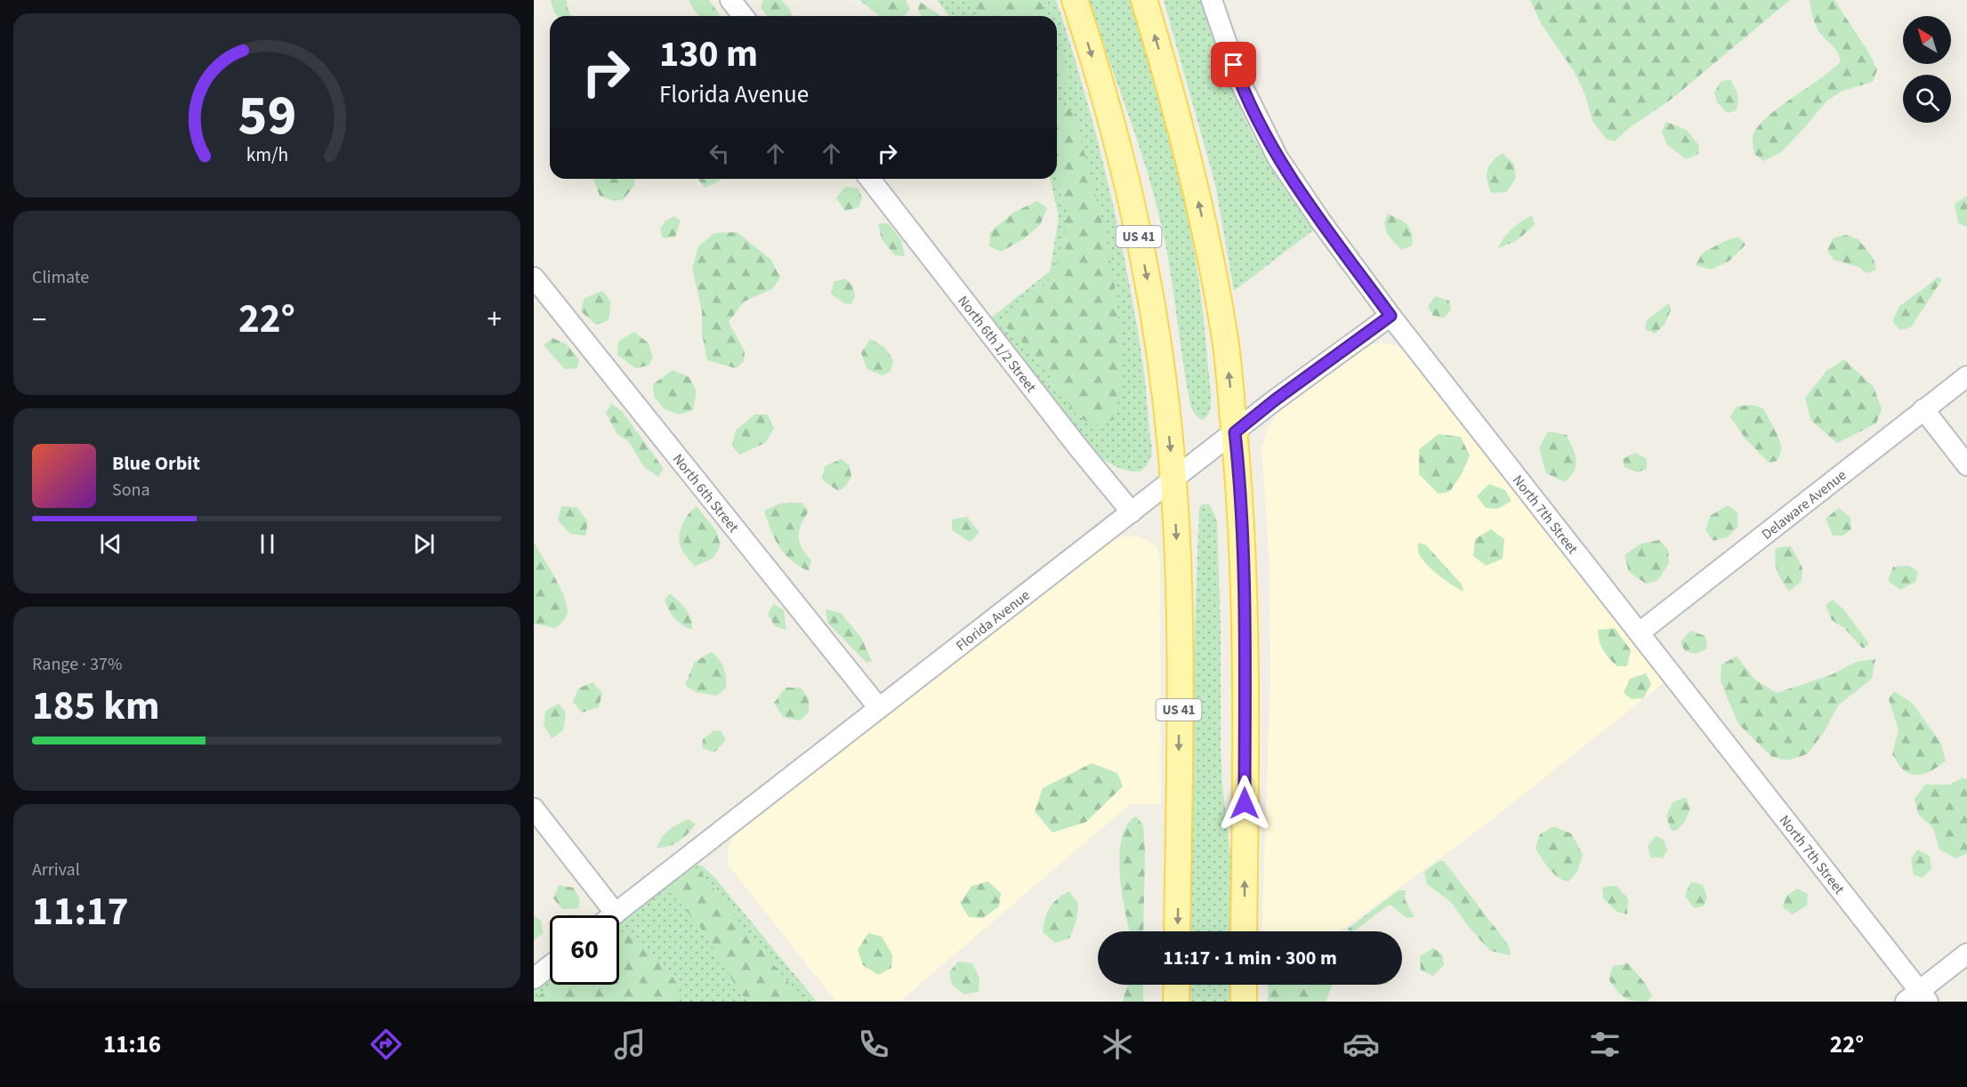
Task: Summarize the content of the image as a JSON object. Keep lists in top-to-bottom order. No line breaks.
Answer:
{"streets":{"main road":["US 41"],"street":["North 6th 1/2 Street","North 6th Street","Delaware Avenue","North 7th Street","Florida Avenue"]},"crossings":[["US 41","Florida Avenue"],["North 6th 1/2 Street","Florida Avenue"],["North 6th Street","Florida Avenue"],["Delaware Avenue","North 7th Street"],["North 7th Street","Florida Avenue"]],"north":"top left","page":{"turn":["130 m","Florida Avenue"],"tile":["Climate",["Range · 37%","185 km"],["Arrival","11:17"]],"heat":["−","22°","+"],"song":["Blue Orbit","Sona"],"limit":"60","trip":"11:17 · 1 min · 300 m","tabs":["11:16","22°"],"gauge":["59","km/h"]}}
